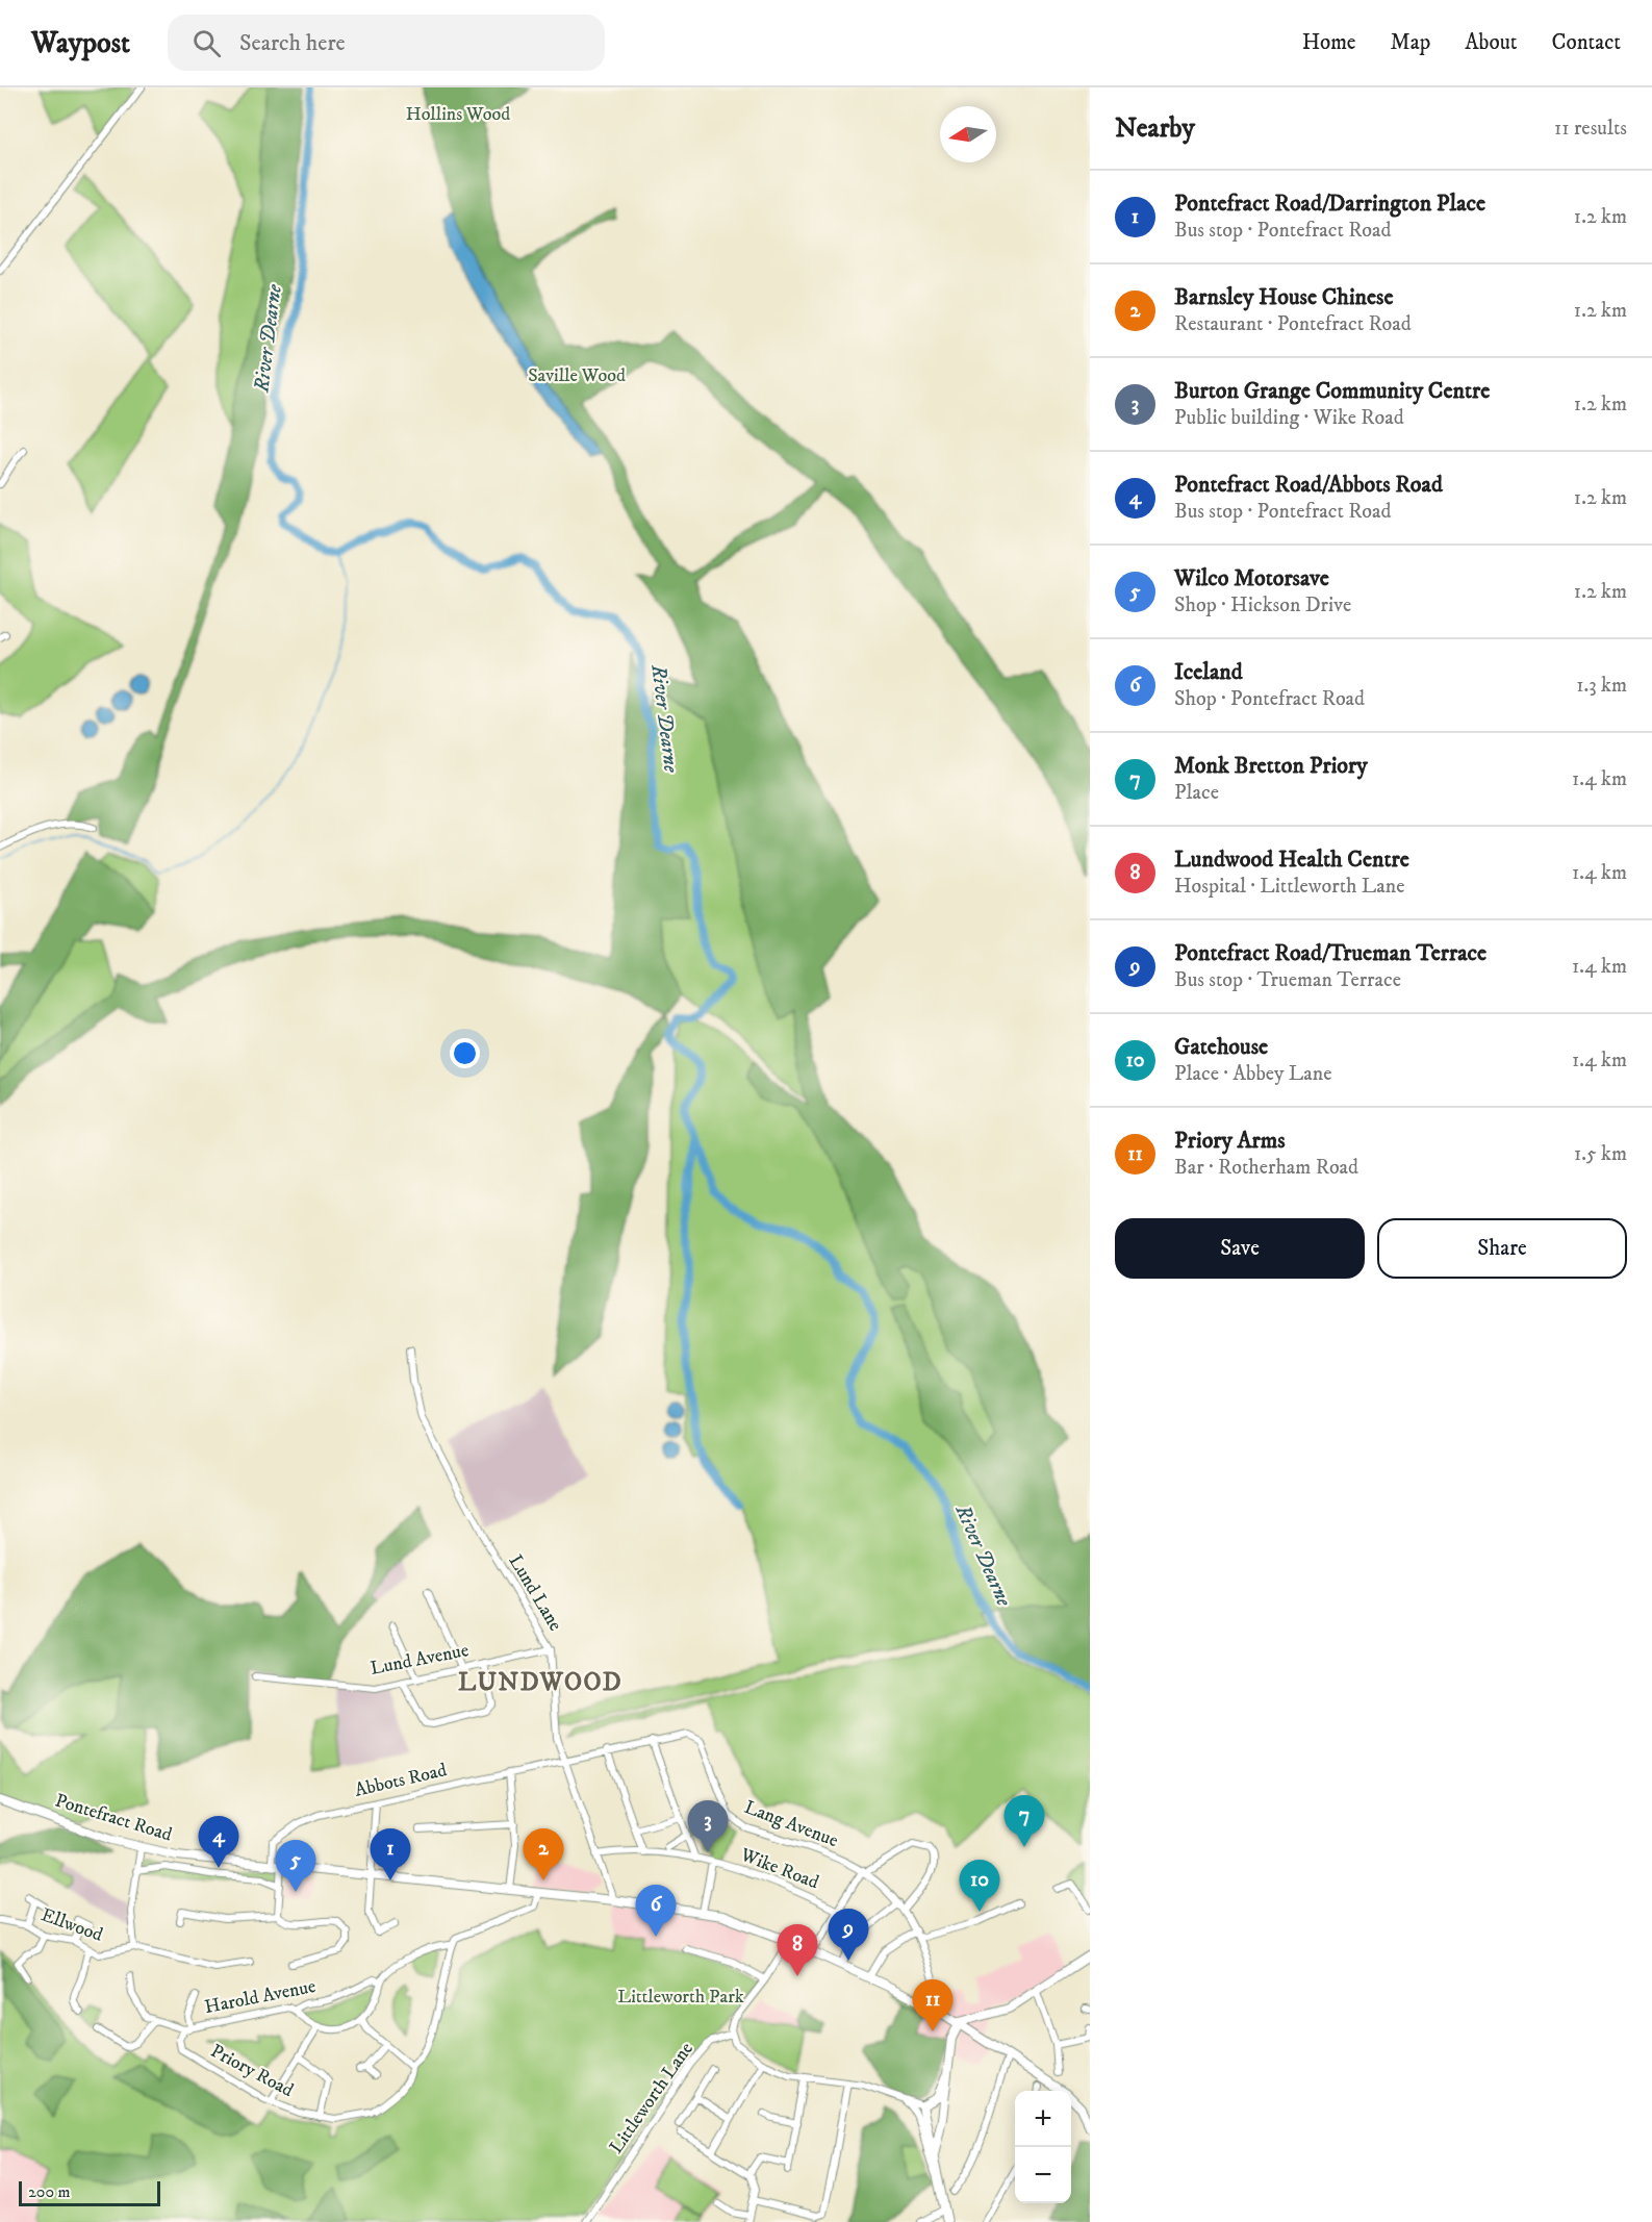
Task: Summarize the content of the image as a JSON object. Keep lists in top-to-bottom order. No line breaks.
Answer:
{"streets":{"highway":["Pontefract Road"],"street":["Lund Lane","Lund Avenue","Abbots Road","Lang Avenue","Wike Road","Ellwood","Harold Avenue","Priory Road","Littleworth Lane"]},"crossings":[["Lund Lane","Lund Avenue"],["Lund Lane","Abbots Road"],["Lund Lane","Pontefract Road"],["Lund Lane","Lang Avenue"],["Lund Lane","Wike Road"],["Abbots Road","Pontefract Road"],["Abbots Road","Lang Avenue"],["Pontefract Road","Lang Avenue"],["Pontefract Road","Harold Avenue"],["Harold Avenue","Priory Road"]],"districts":["LUNDWOOD"],"water":["River Dearne"],"parks":["Hollins Wood","Saville Wood","Littleworth Park"],"scale_bar":"200 m","north":"left","page":{"header":"Waypost","search":"Search here","nav":["Home","Map","About","Contact"],"heading":["Nearby","11 results"],"list":[{"mark":"1","name":"Pontefract Road/Darrington Place","note":"Bus stop · Pontefract Road","value":"1.2 km"},{"mark":"2","name":"Barnsley House Chinese","note":"Restaurant · Pontefract Road","value":"1.2 km"},{"mark":"3","name":"Burton Grange Community Centre","note":"Public building · Wike Road","value":"1.2 km"},{"mark":"4","name":"Pontefract Road/Abbots Road","note":"Bus stop · Pontefract Road","value":"1.2 km"},{"mark":"5","name":"Wilco Motorsave","note":"Shop · Hickson Drive","value":"1.2 km"},{"mark":"6","name":"Iceland","note":"Shop · Pontefract Road","value":"1.3 km"},{"mark":"7","name":"Monk Bretton Priory","note":"Place","value":"1.4 km"},{"mark":"8","name":"Lundwood Health Centre","note":"Hospital · Littleworth Lane","value":"1.4 km"},{"mark":"9","name":"Pontefract Road/Trueman Terrace","note":"Bus stop · Trueman Terrace","value":"1.4 km"},{"mark":"10","name":"Gatehouse","note":"Place · Abbey Lane","value":"1.4 km"},{"mark":"11","name":"Priory Arms","note":"Bar · Rotherham Road","value":"1.5 km"}],"buttons":["Save","Share"],"pins":["7","3","4","1","2","5","10","6","9","8","11"],"map_buttons":["+","−"],"scale":"200 m"}}
